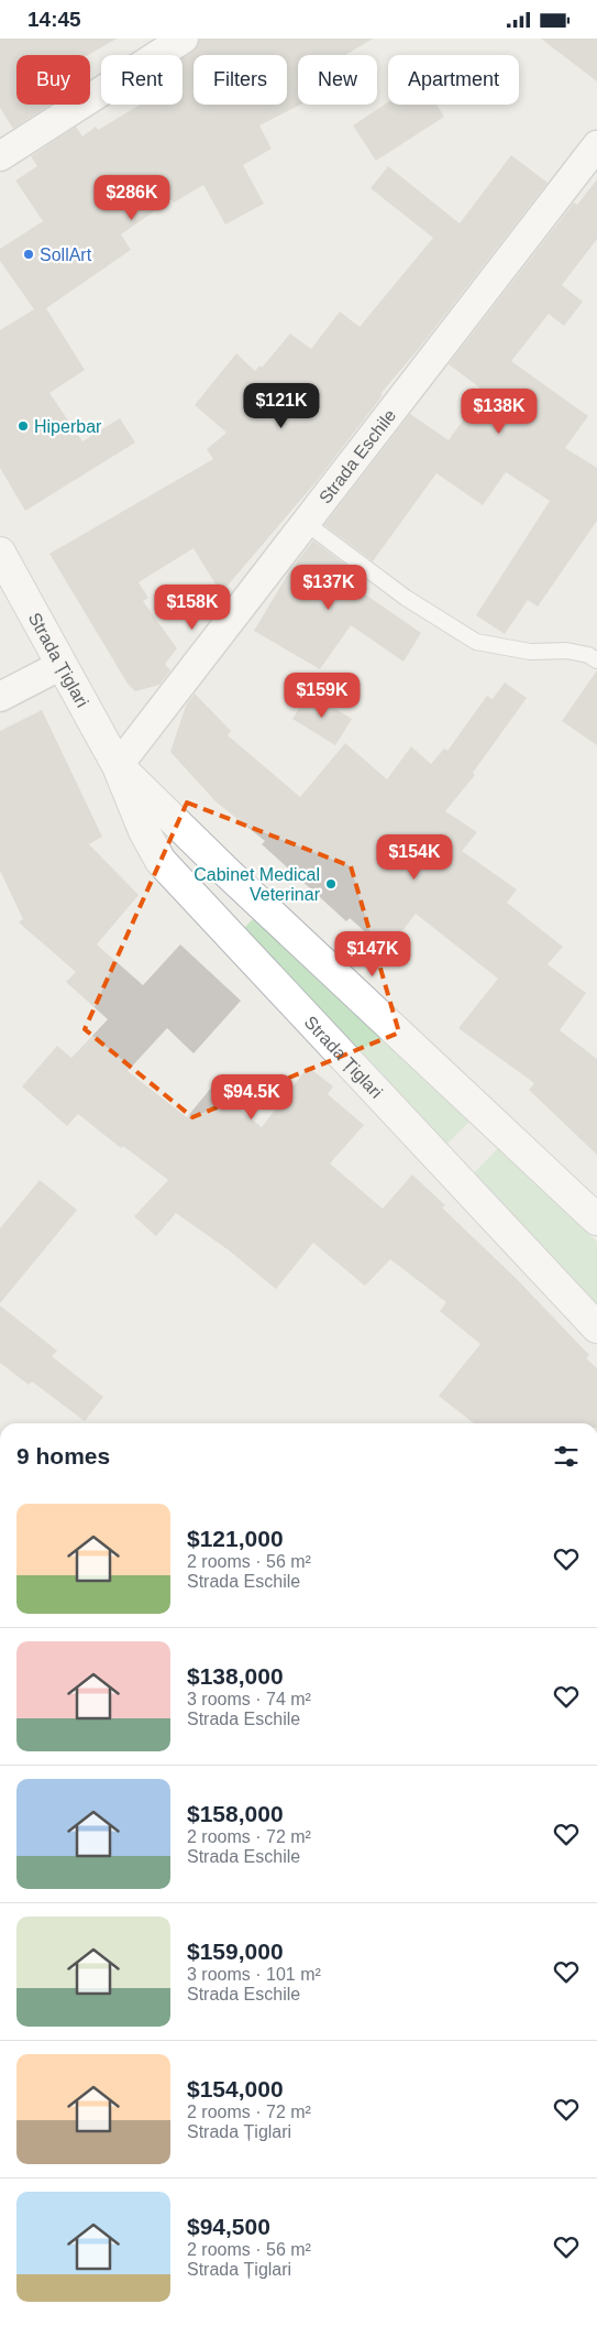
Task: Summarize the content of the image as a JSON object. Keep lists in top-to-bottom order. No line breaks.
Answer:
{"streets":{"street":["Strada Eschile","Strada Țiglari"]},"crossings":[["Strada Eschile","Strada Țiglari"]],"places":["SollArt","Hiperbar","Cabinet Medical Veterinar"],"page":{"status":"14:45","chip":["Buy","Rent","Filters","New","Apartment"],"price":["$286K","$121K","$138K","$137K","$158K","$159K","$154K","$147K","$94.5K"],"heading":"9 homes","list":[{"name":"$121,000","note":"2 rooms · 56 m² · Strada Eschile"},{"name":"$138,000","note":"3 rooms · 74 m² · Strada Eschile"},{"name":"$158,000","note":"2 rooms · 72 m² · Strada Eschile"},{"name":"$159,000","note":"3 rooms · 101 m² · Strada Eschile"},{"name":"$154,000","note":"2 rooms · 72 m² · Strada Țiglari"},{"name":"$94,500","note":"2 rooms · 56 m² · Strada Țiglari"}]}}
